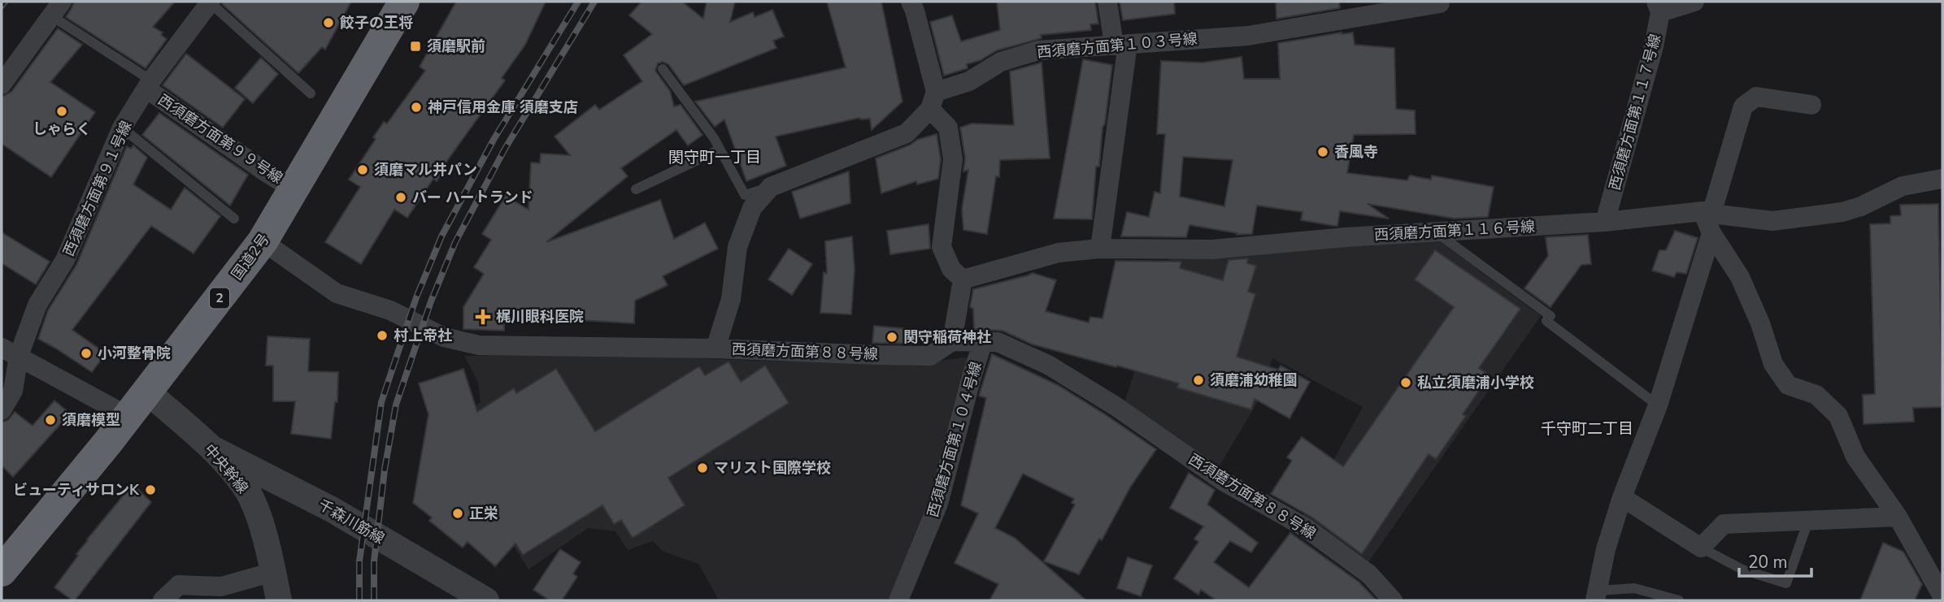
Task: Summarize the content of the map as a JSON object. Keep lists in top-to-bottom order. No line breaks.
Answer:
{"streets":{"highway":["国道2号","2"],"street":["西須磨方面第１０３号線","西須磨方面第１１７号線","西須磨方面第９９号線","西須磨方面第９１号線","西須磨方面第１１６号線","西須磨方面第８８号線","西須磨方面第１０４号線","中央幹線","千森川筋線"]},"crossings":[["西須磨方面第１１７号線","西須磨方面第１１６号線"],["西須磨方面第９９号線","西須磨方面第９１号線"],["西須磨方面第９９号線","国道2号"],["国道2号","西須磨方面第８８号線"],["国道2号","中央幹線"],["西須磨方面第８８号線","西須磨方面第１０４号線"],["中央幹線","千森川筋線"]],"districts":["関守町一丁目","千守町二丁目"],"places":{"other":["餃子の王将","神戸信用金庫 須磨支店","しゃらく","香風寺","須磨マル井パン","バー ハートランド","村上帝社","関守稲荷神社","小河整骨院","須磨浦幼稚園","私立須磨浦小学校","須磨模型","マリスト国際学校","ビューティサロンK","正栄"],"transit":["須磨駅前"],"health":["梶川眼科医院"]},"scale_bar":"20 m"}
